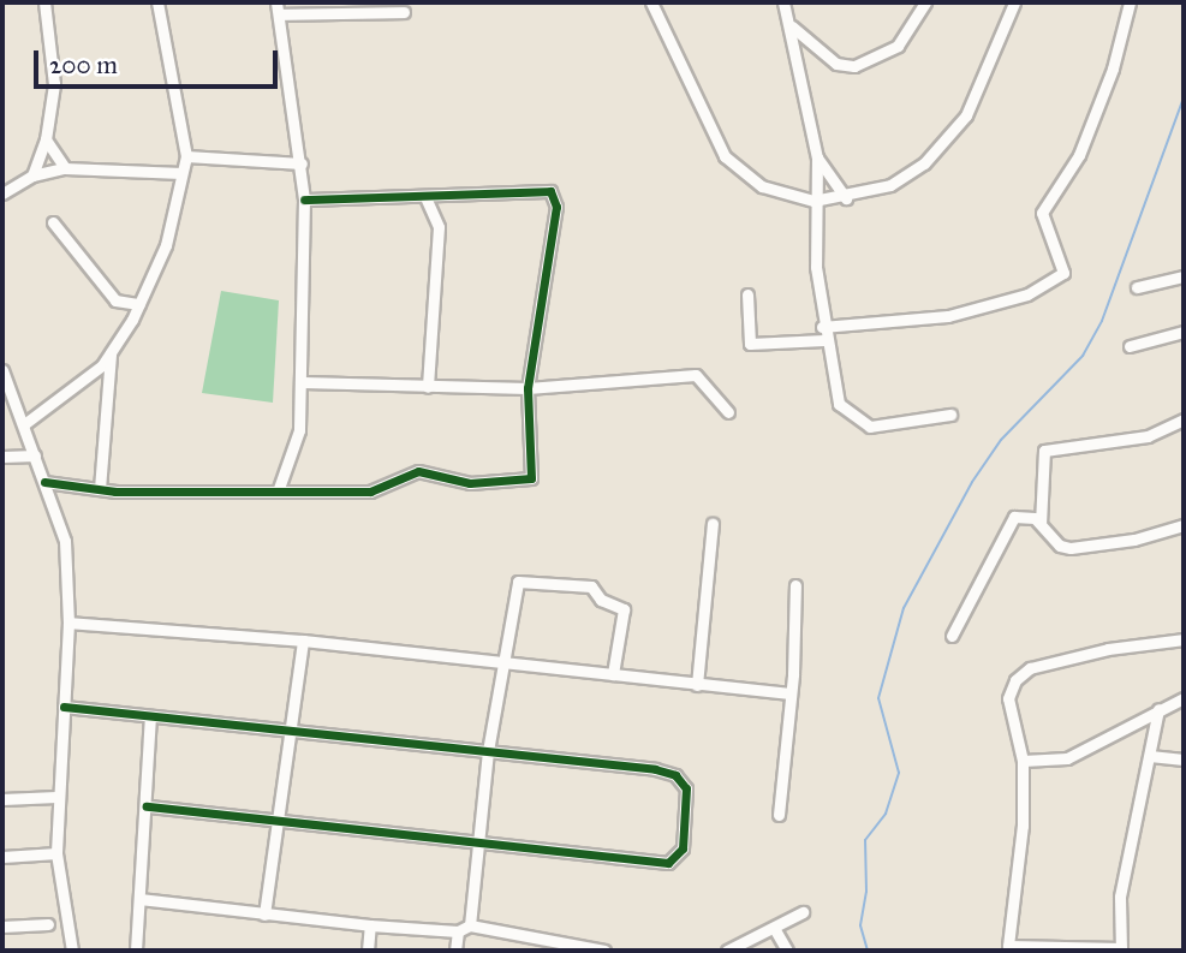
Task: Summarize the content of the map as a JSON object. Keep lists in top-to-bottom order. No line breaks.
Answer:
{"scale_bar":"200 m"}
